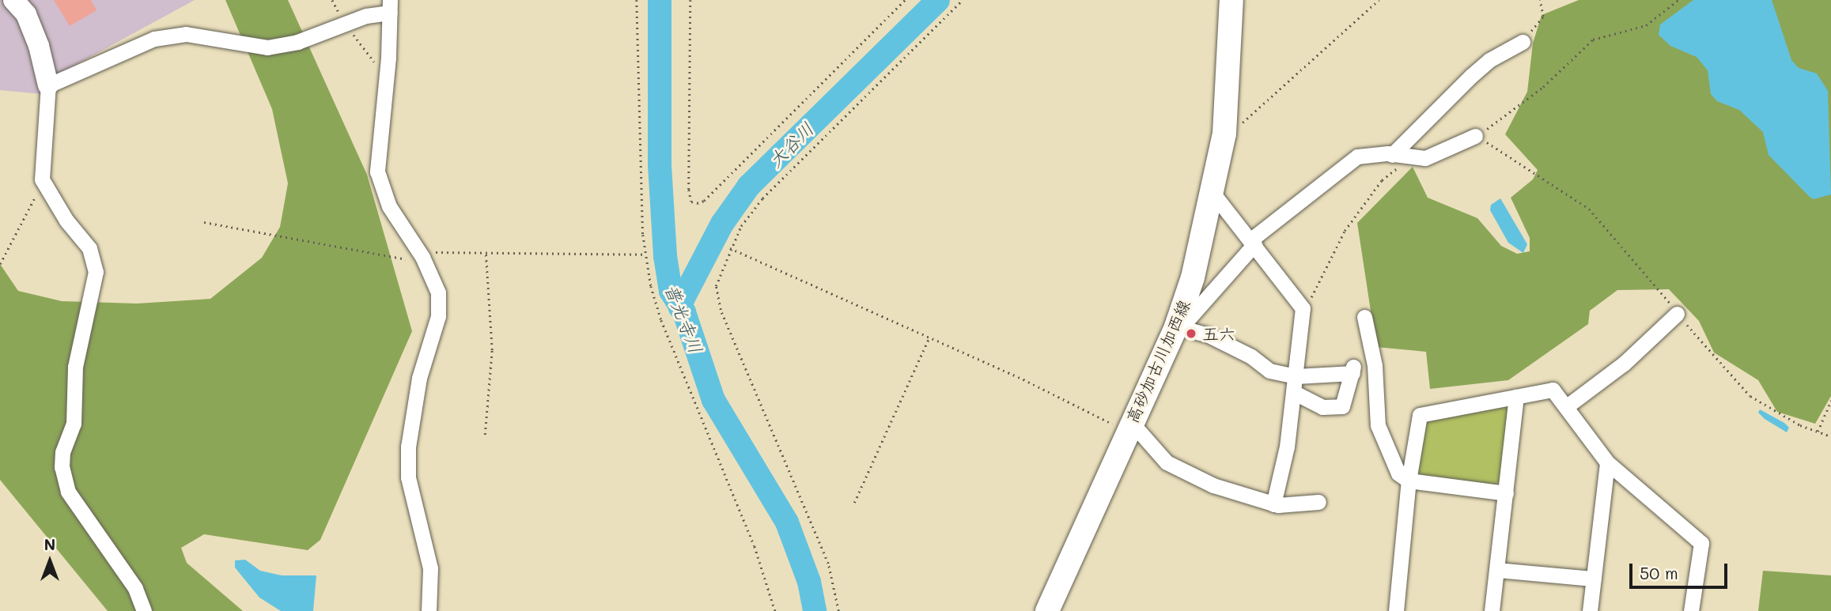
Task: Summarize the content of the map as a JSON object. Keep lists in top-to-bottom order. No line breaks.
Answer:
{"streets":{"main road":["高砂加古川加西線"]},"water":["大谷川","普光寺川"],"places":["五六"],"scale_bar":"50 m","north":"top"}
